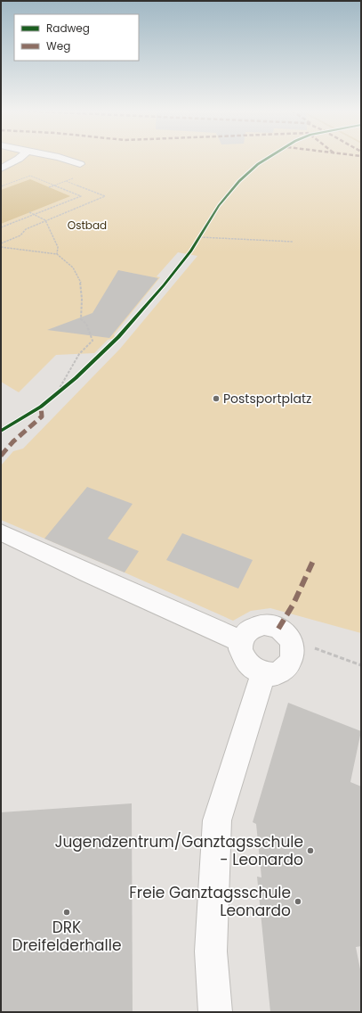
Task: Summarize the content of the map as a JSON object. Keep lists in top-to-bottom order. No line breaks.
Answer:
{"parks":["Ostbad"],"places":["Postsportplatz","Jugendzentrum/Ganztagsschule - Leonardo","Freie Ganztagsschule Leonardo","DRK Dreifelderhalle"],"legend":["Radweg","Weg"]}
